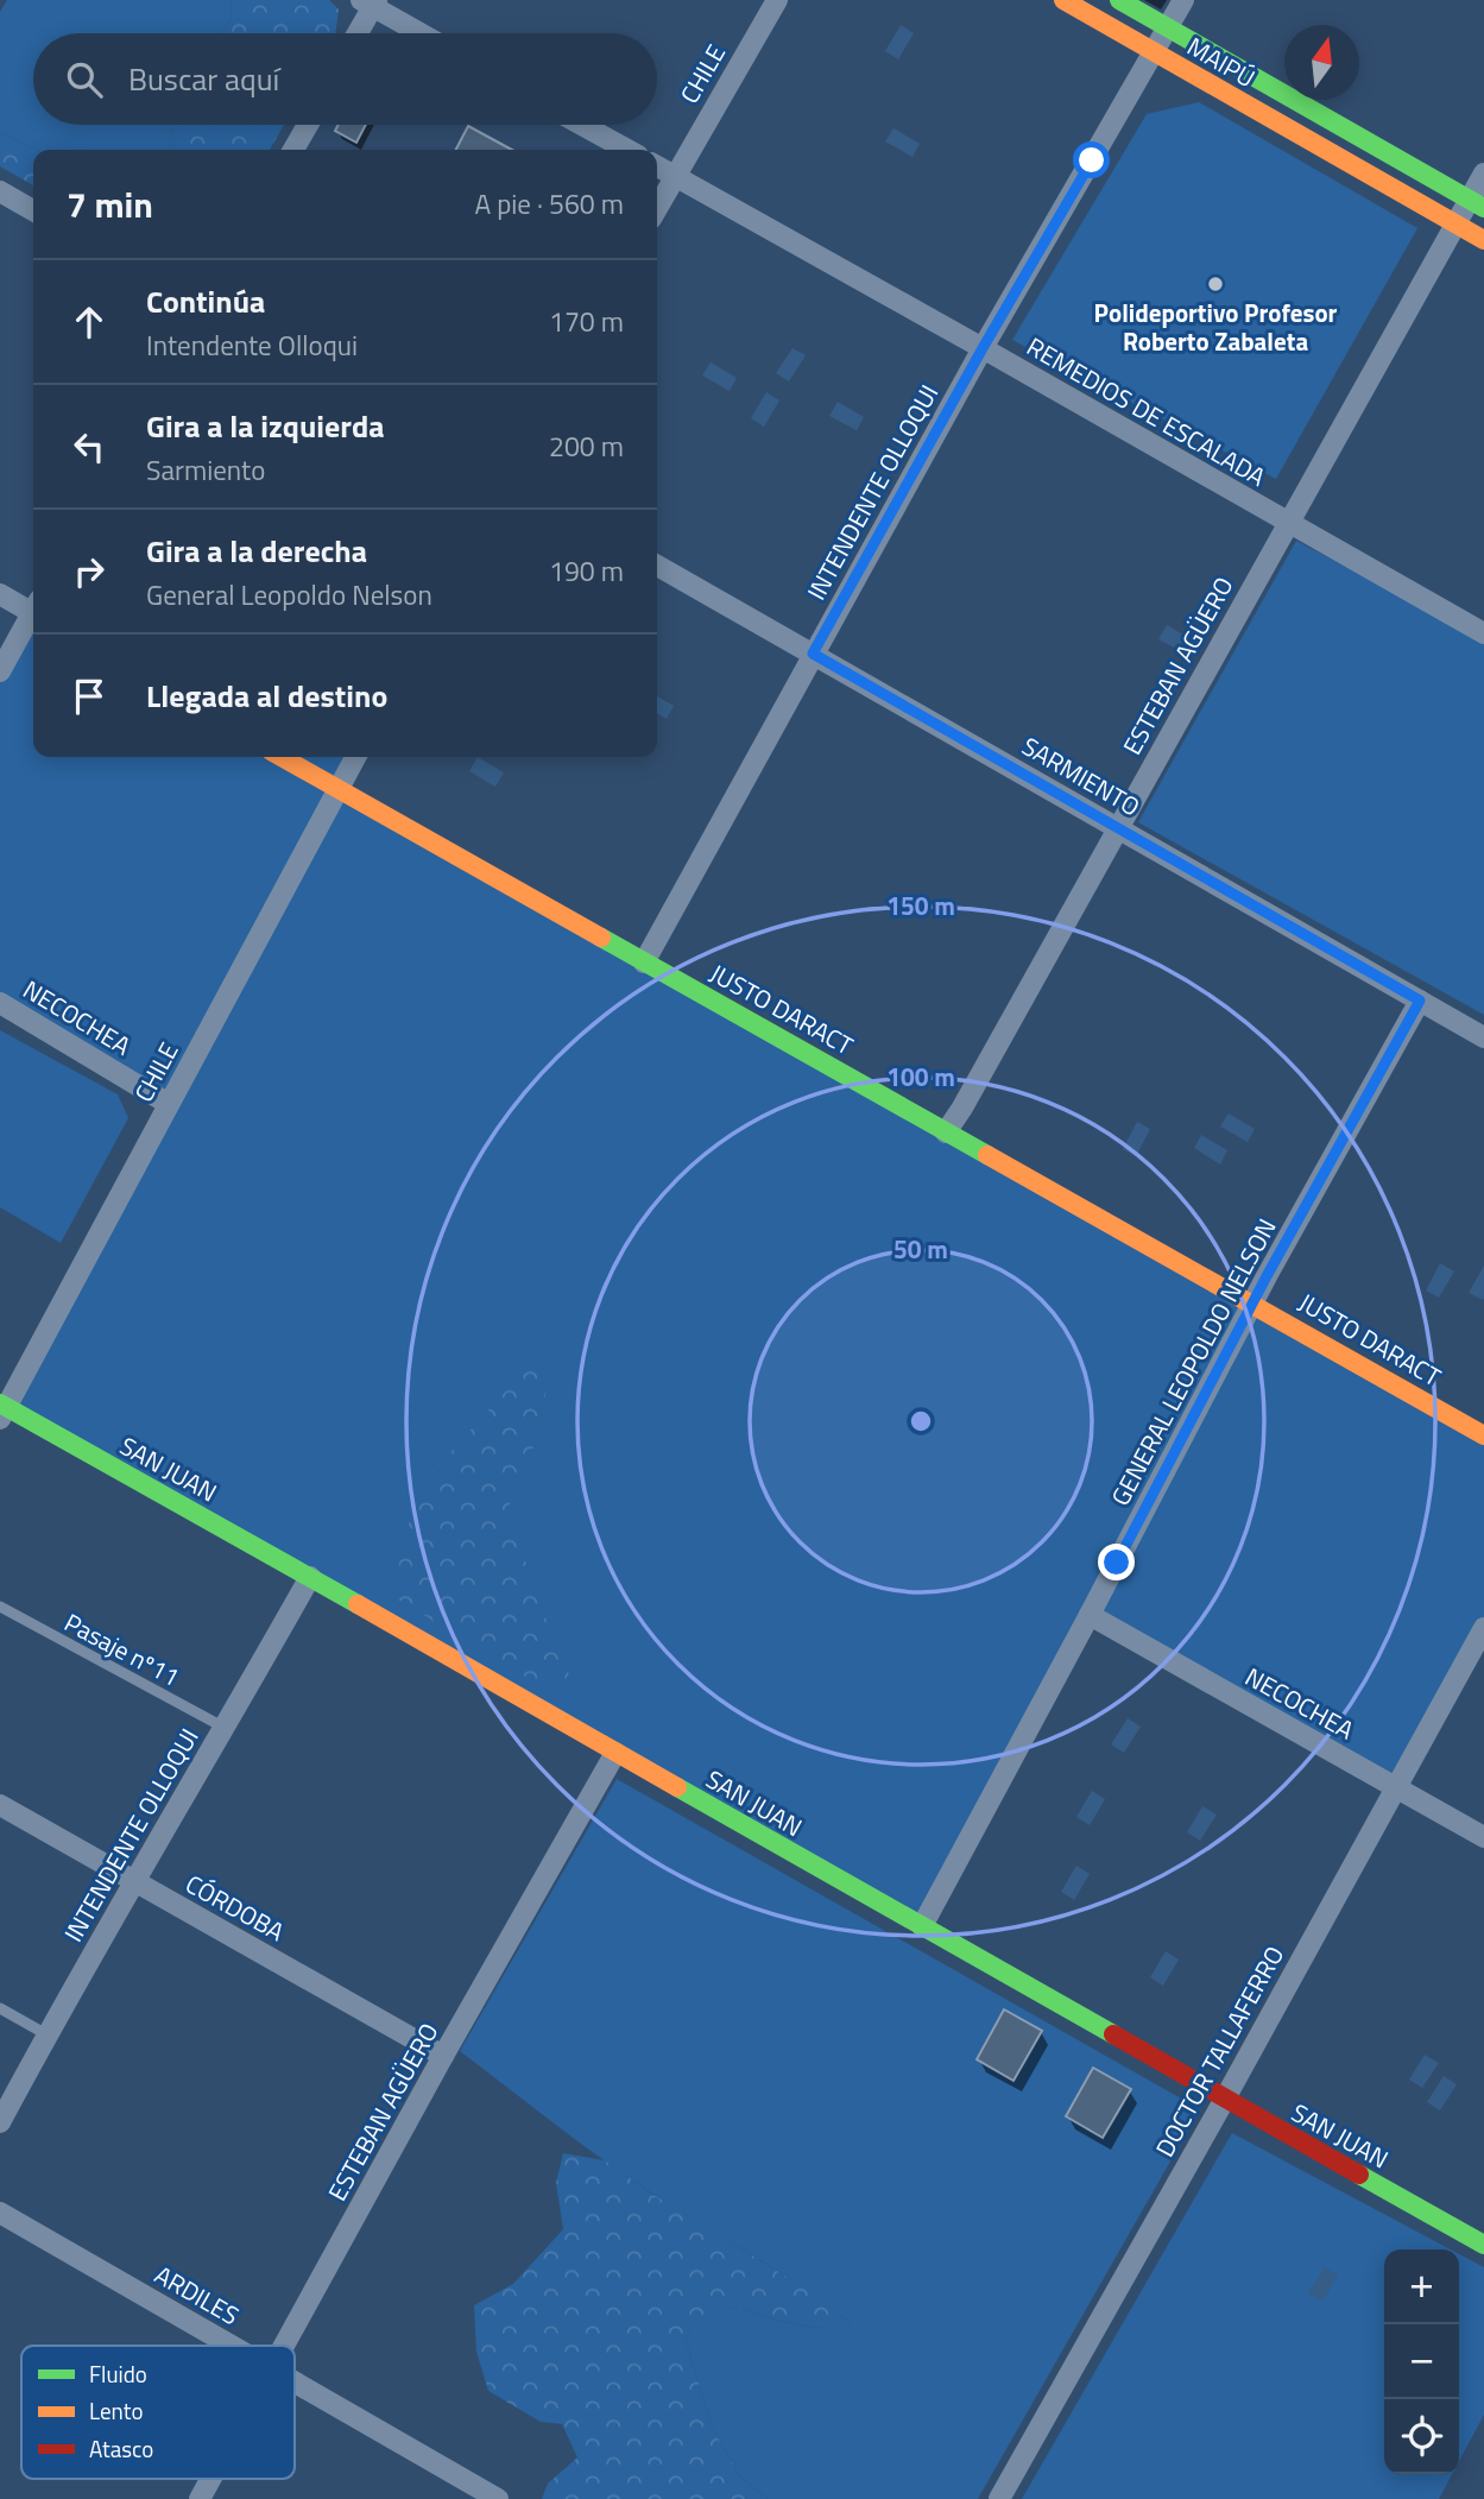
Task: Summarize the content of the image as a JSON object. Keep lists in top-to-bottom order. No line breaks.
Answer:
{"streets":{"street":["MAIPÚ","CHILE","REMEDIOS DE ESCALADA","INTENDENTE OLLOQUI","ESTEBAN AGÜERO","SARMIENTO","JUSTO DARACT","NECOCHEA","GENERAL LEOPOLDO NELSON","SAN JUAN","CÓRDOBA","DOCTOR TALLAFERRO","ARDILES"],"lane":["Pasaje nº11"]},"crossings":[["MAIPÚ","INTENDENTE OLLOQUI"],["MAIPÚ","ESTEBAN AGÜERO"],["CHILE","REMEDIOS DE ESCALADA"],["CHILE","JUSTO DARACT"],["CHILE","NECOCHEA"],["CHILE","SAN JUAN"],["REMEDIOS DE ESCALADA","INTENDENTE OLLOQUI"],["REMEDIOS DE ESCALADA","ESTEBAN AGÜERO"],["INTENDENTE OLLOQUI","SARMIENTO"],["INTENDENTE OLLOQUI","JUSTO DARACT"],["INTENDENTE OLLOQUI","SAN JUAN"],["INTENDENTE OLLOQUI","Pasaje nº11"],["INTENDENTE OLLOQUI","CÓRDOBA"],["ESTEBAN AGÜERO","SARMIENTO"],["ESTEBAN AGÜERO","JUSTO DARACT"],["ESTEBAN AGÜERO","SAN JUAN"],["ESTEBAN AGÜERO","CÓRDOBA"],["SARMIENTO","GENERAL LEOPOLDO NELSON"],["JUSTO DARACT","GENERAL LEOPOLDO NELSON"],["NECOCHEA","GENERAL LEOPOLDO NELSON"],["NECOCHEA","DOCTOR TALLAFERRO"],["GENERAL LEOPOLDO NELSON","SAN JUAN"],["SAN JUAN","DOCTOR TALLAFERRO"]],"places":["Polideportivo Profesor Roberto Zabaleta"],"legend":["Fluido","Lento","Atasco"],"north":"top","page":{"search":"Buscar aquí","heading":["7 min","A pie · 560 m"],"list":[["Continúa","Intendente Olloqui","170 m"],["Gira a la izquierda","Sarmiento","200 m"],["Gira a la derecha","General Leopoldo Nelson","190 m"],"Llegada al destino"],"map_buttons":["+","−"]},"rings":["150 m","100 m","50 m"]}
